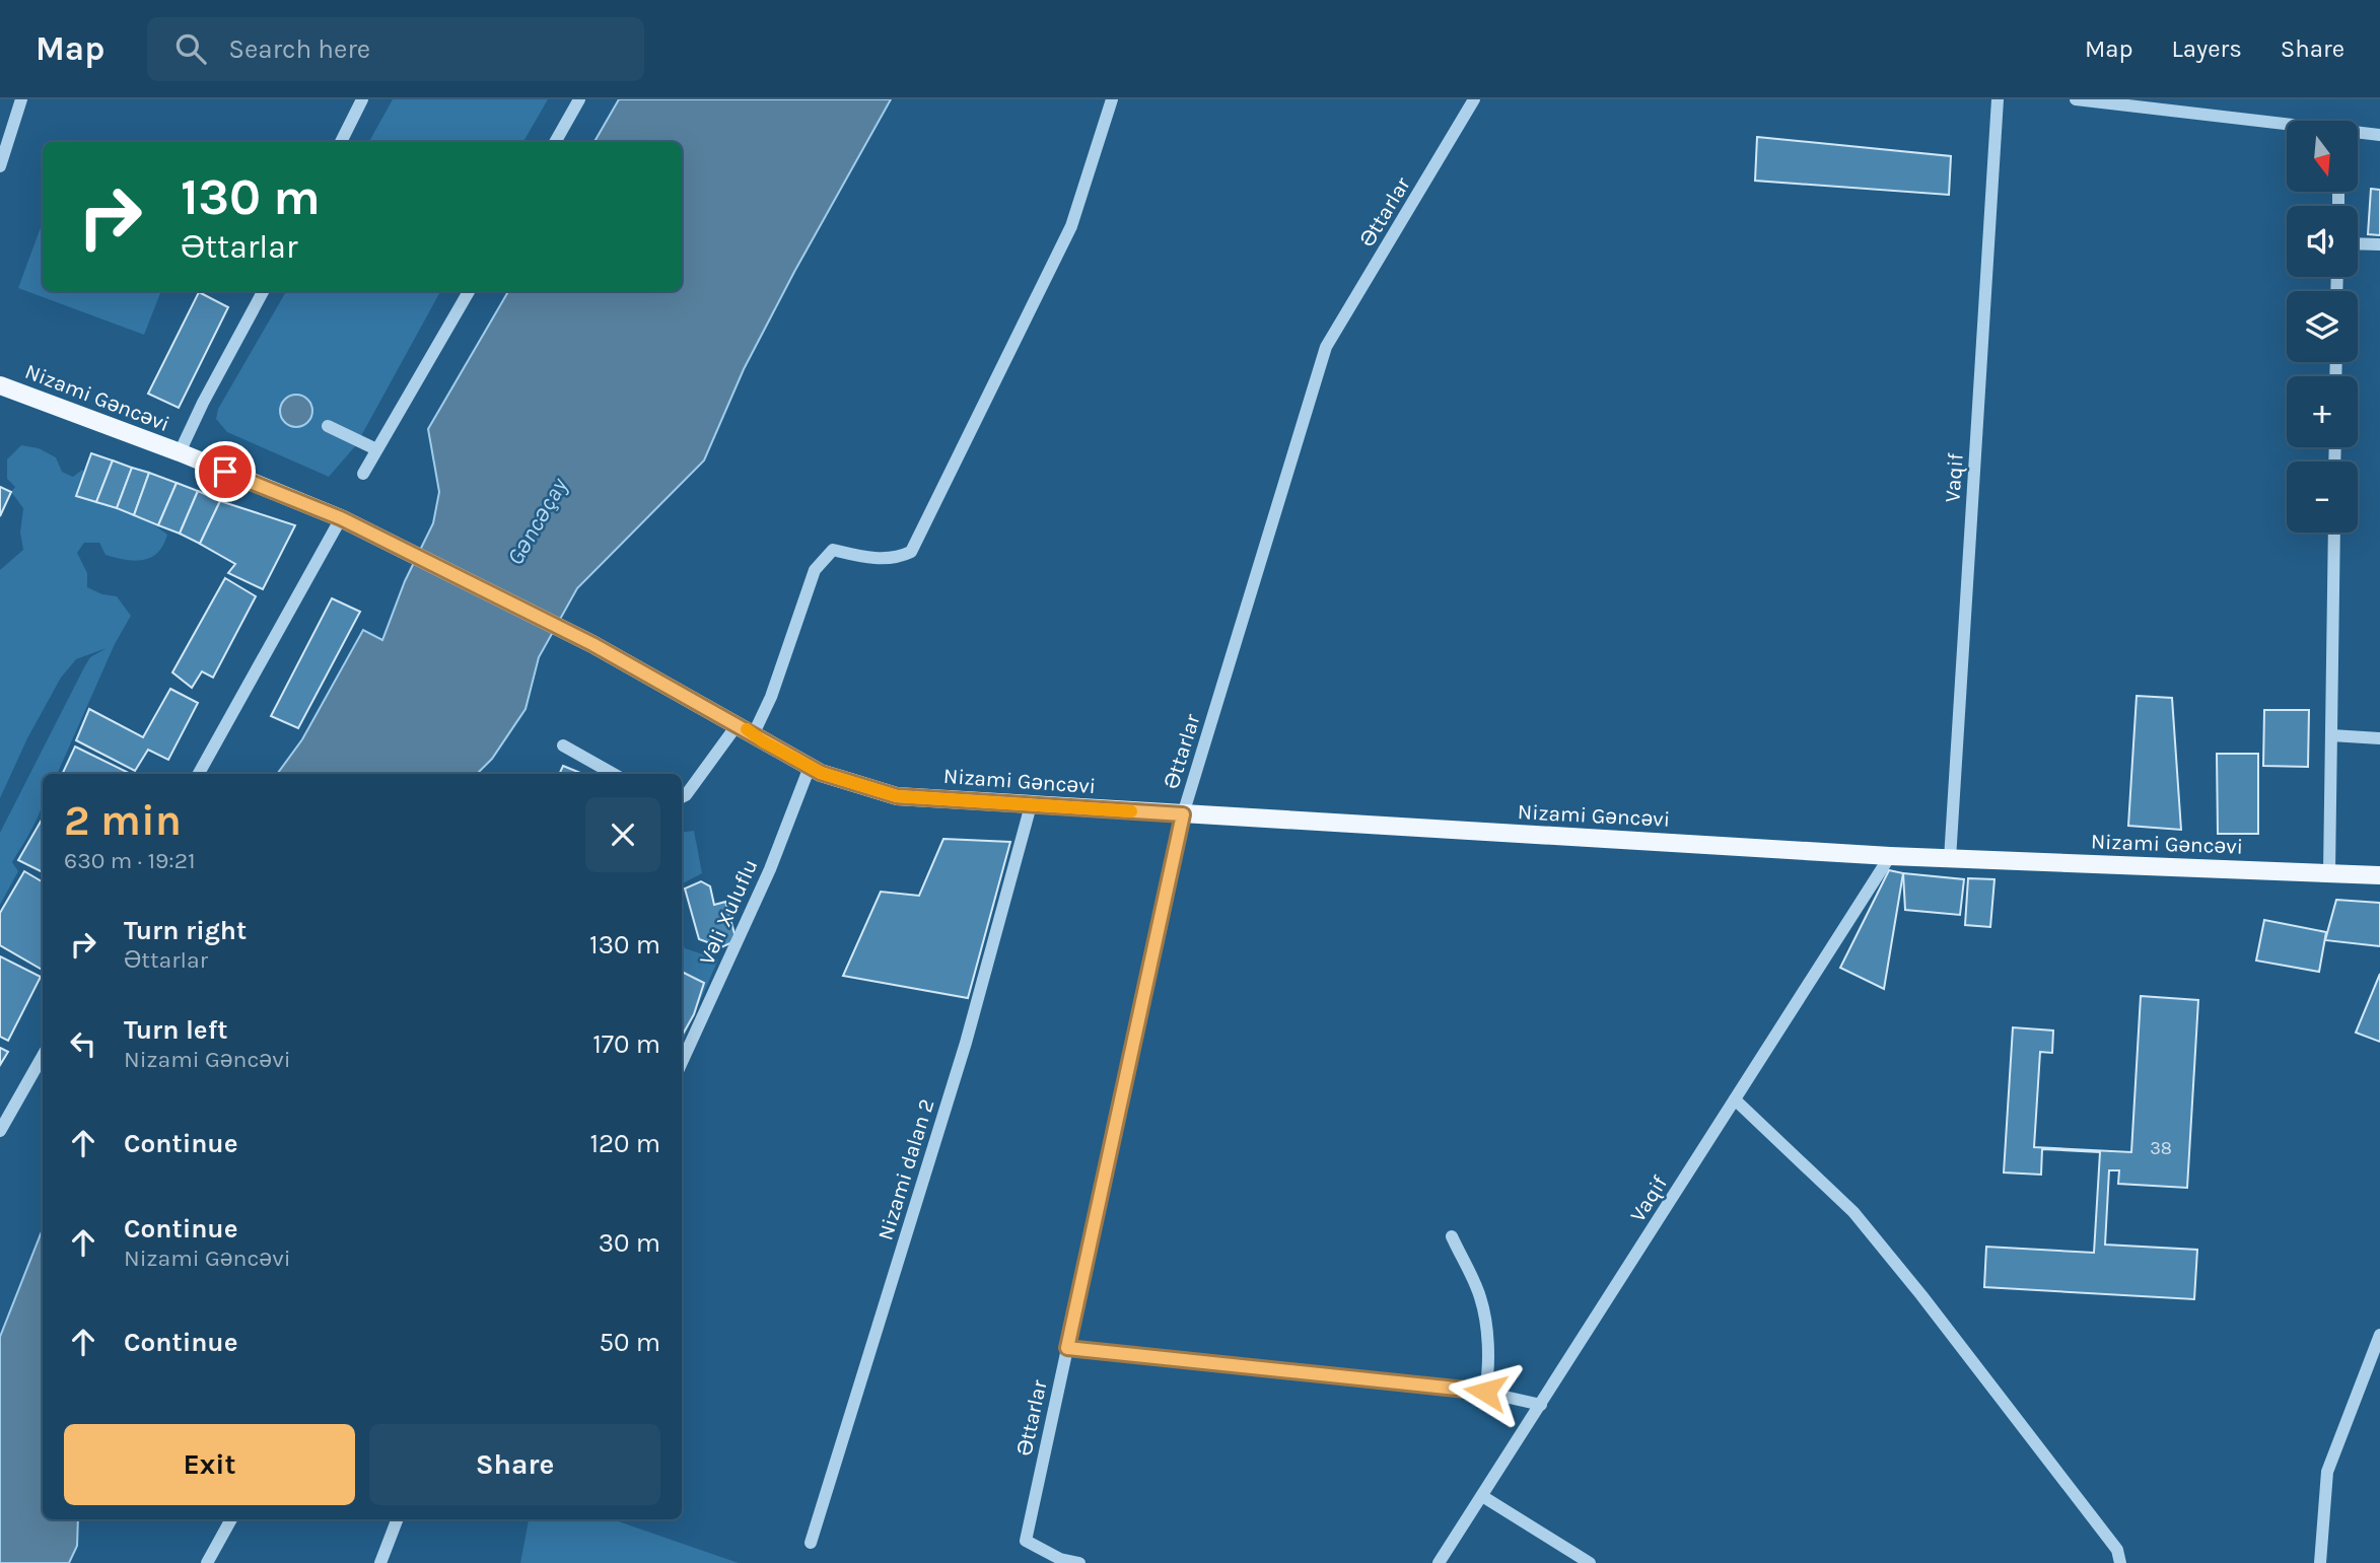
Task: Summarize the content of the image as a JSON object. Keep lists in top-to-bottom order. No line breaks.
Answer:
{"streets":{"main road":["Nizami Gəncəvi"],"street":["Əttarlar","Vaqif","Vəli Xuluflu","Nizami dalan 2"]},"crossings":[["Əttarlar","Nizami Gəncəvi"],["Nizami Gəncəvi","Vaqif"],["Nizami Gəncəvi","Vəli Xuluflu"],["Nizami Gəncəvi","Nizami dalan 2"]],"water":["Gəncəçay"],"house_numbers":["38"],"north":"bottom","page":{"header":"Map","search":"Search here","nav":["Map","Layers","Share"],"map_buttons":["+","−"],"turn":["130 m","Əttarlar"],"heading":["2 min","630 m · 19:21"],"list":[{"name":"Turn right","note":"Əttarlar","value":"130 m"},{"name":"Turn left","note":"Nizami Gəncəvi","value":"170 m"},{"name":"Continue","value":"120 m"},{"name":"Continue","note":"Nizami Gəncəvi","value":"30 m"},{"name":"Continue","value":"50 m"}],"buttons":["Exit","Share"]}}
